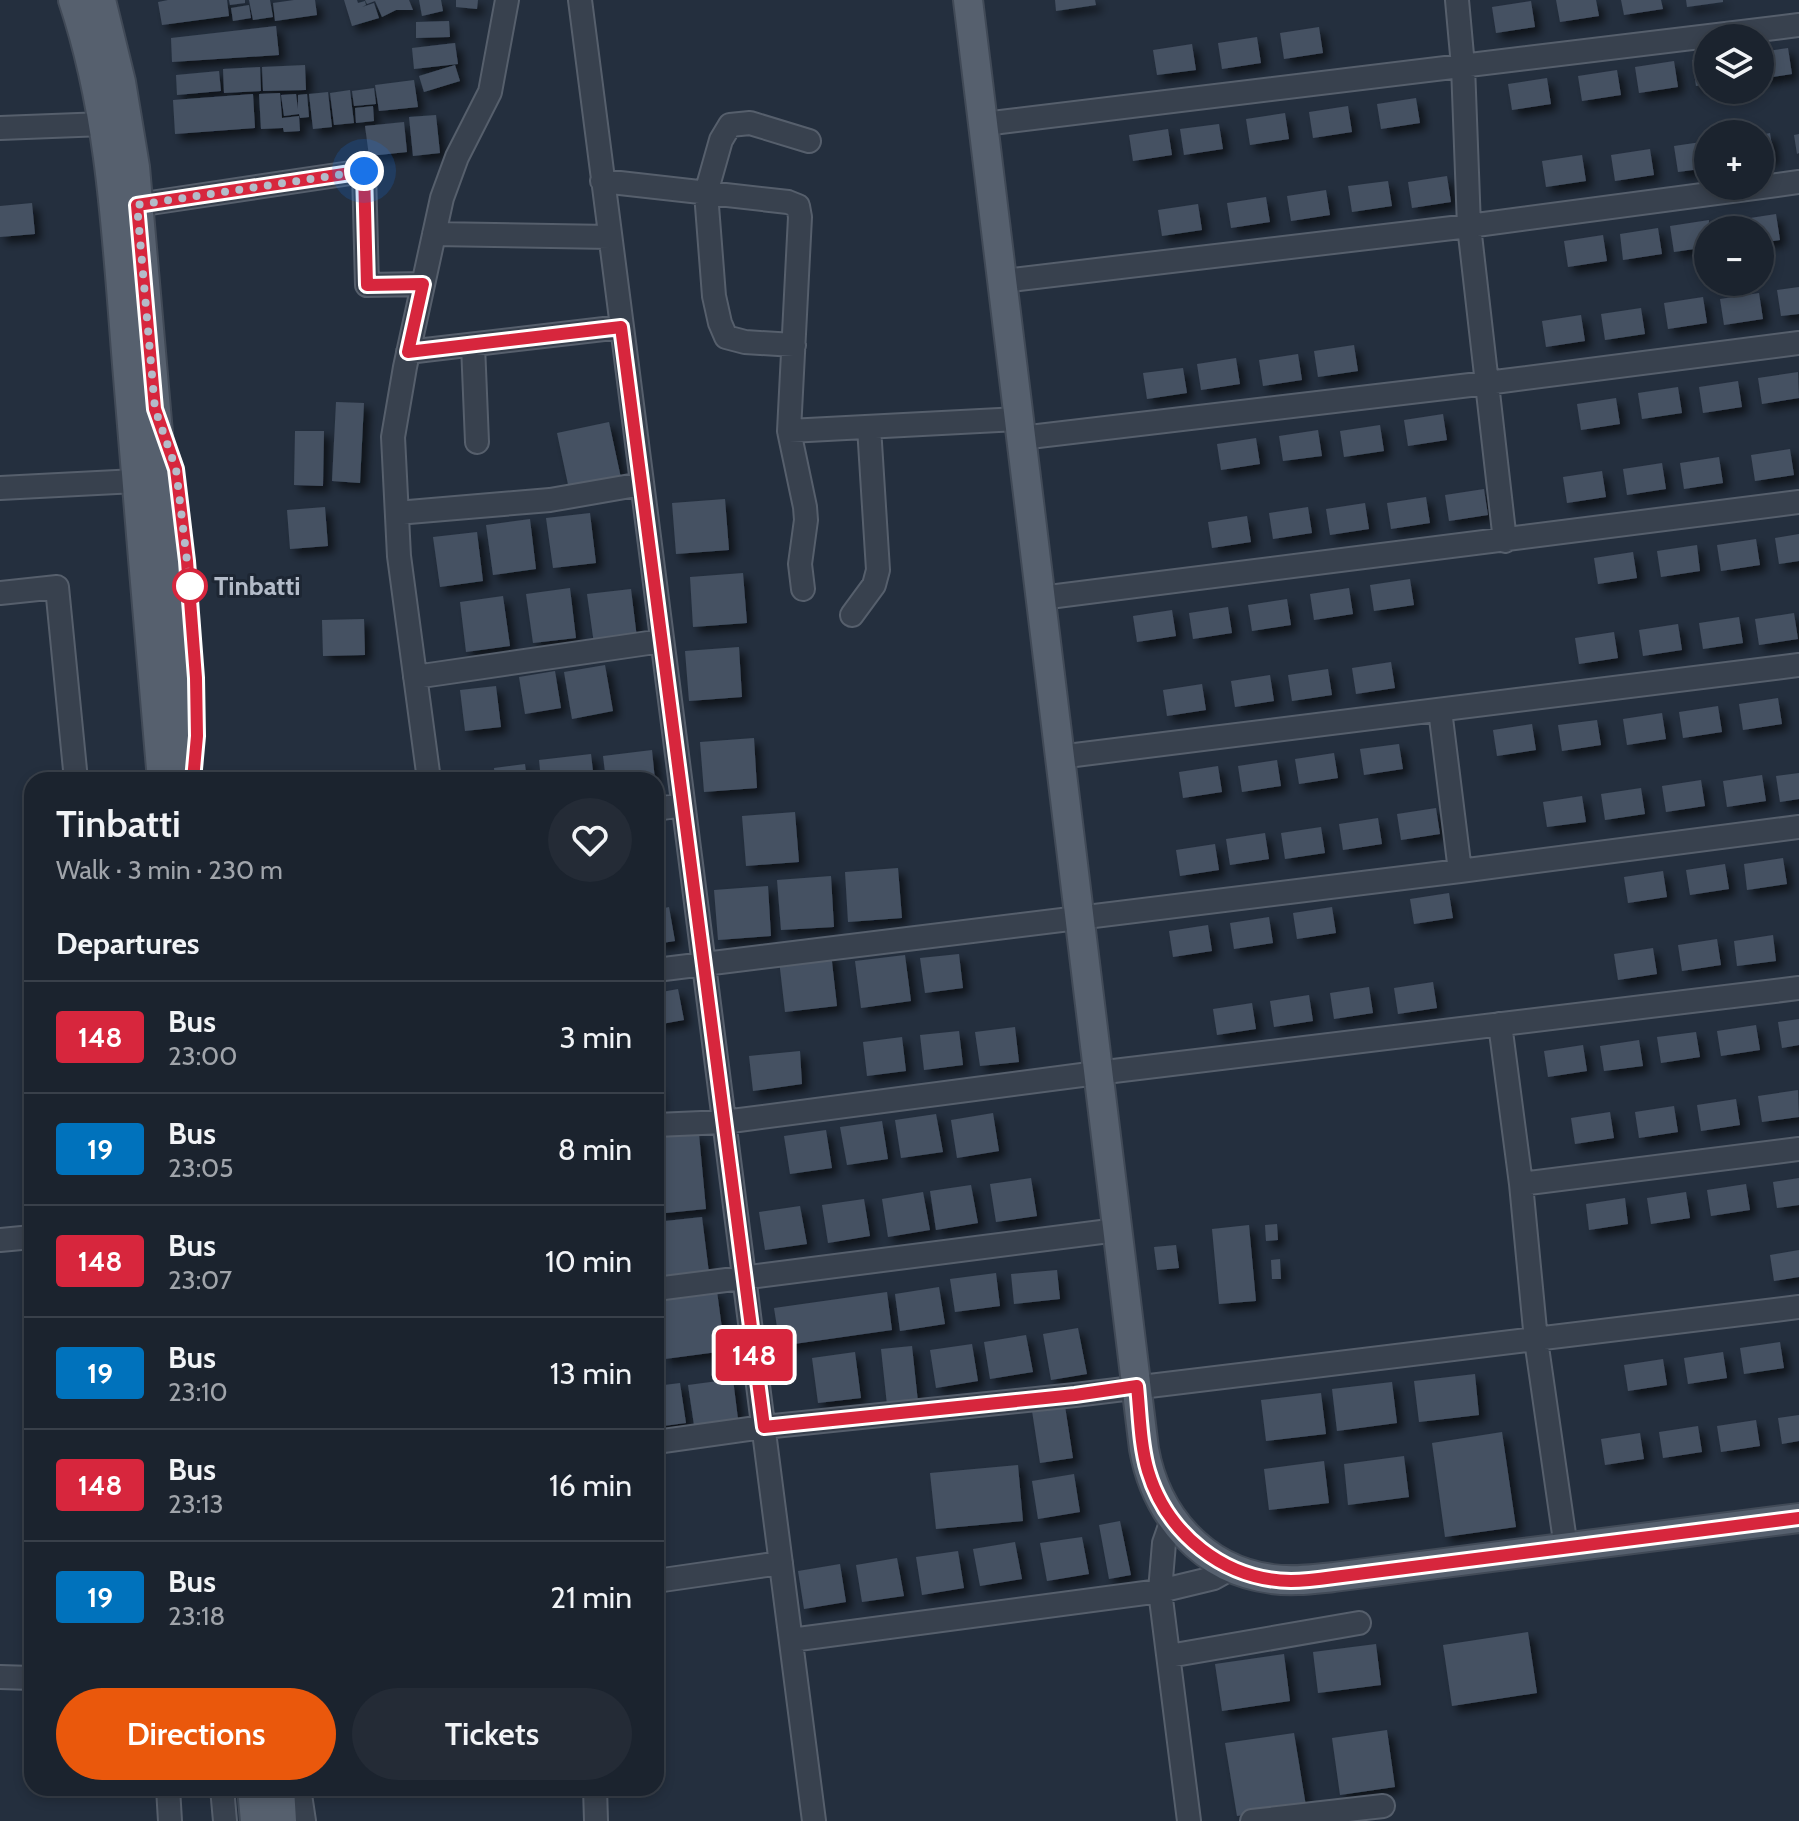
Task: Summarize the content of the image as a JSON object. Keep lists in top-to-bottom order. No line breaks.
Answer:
{"places":["Tinbatti"],"lines":["bus line 148"],"page":{"on_map":"148","map_buttons":["+","−"],"heading":[["Tinbatti","Walk · 3 min · 230 m"],"Departures"],"list":[{"mark":"148","name":"Bus","note":"23:00","value":"3 min"},{"mark":"19","name":"Bus","note":"23:05","value":"8 min"},{"mark":"148","name":"Bus","note":"23:07","value":"10 min"},{"mark":"19","name":"Bus","note":"23:10","value":"13 min"},{"mark":"148","name":"Bus","note":"23:13","value":"16 min"},{"mark":"19","name":"Bus","note":"23:18","value":"21 min"}],"buttons":["Directions","Tickets"]}}
